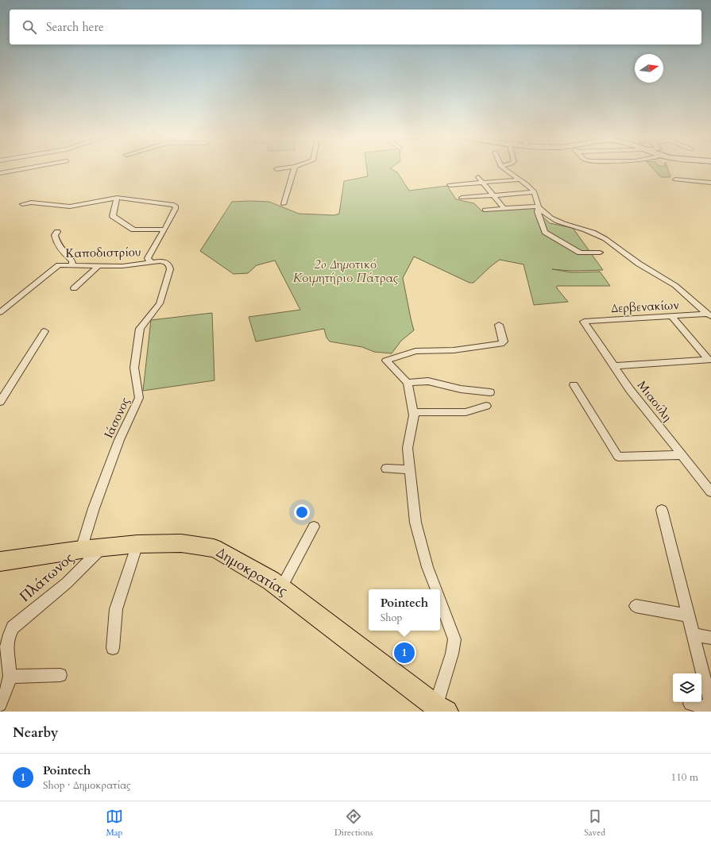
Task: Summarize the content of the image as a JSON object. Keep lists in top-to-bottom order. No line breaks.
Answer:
{"streets":{"main road":["Δημοκρατίας"],"street":["Καποδιστρίου","Δερβενακίων","Μιαούλη","Ιάσονος","Πλάτωνος"]},"crossings":[["Καποδιστρίου","Ιάσονος"],["Δερβενακίων","Μιαούλη"],["Ιάσονος","Δημοκρατίας"],["Δημοκρατίας","Πλάτωνος"]],"parks":["2o Δημοτικό Κοιμητήριο Πάτρας"],"north":"right","page":{"search":"Search here","popup":["Pointech","Shop"],"pins":"1","heading":"Nearby","list":[{"mark":"1","name":"Pointech","note":"Shop · Δημοκρατίας","value":"110 m"}],"nav":["Map","Directions","Saved"]}}
